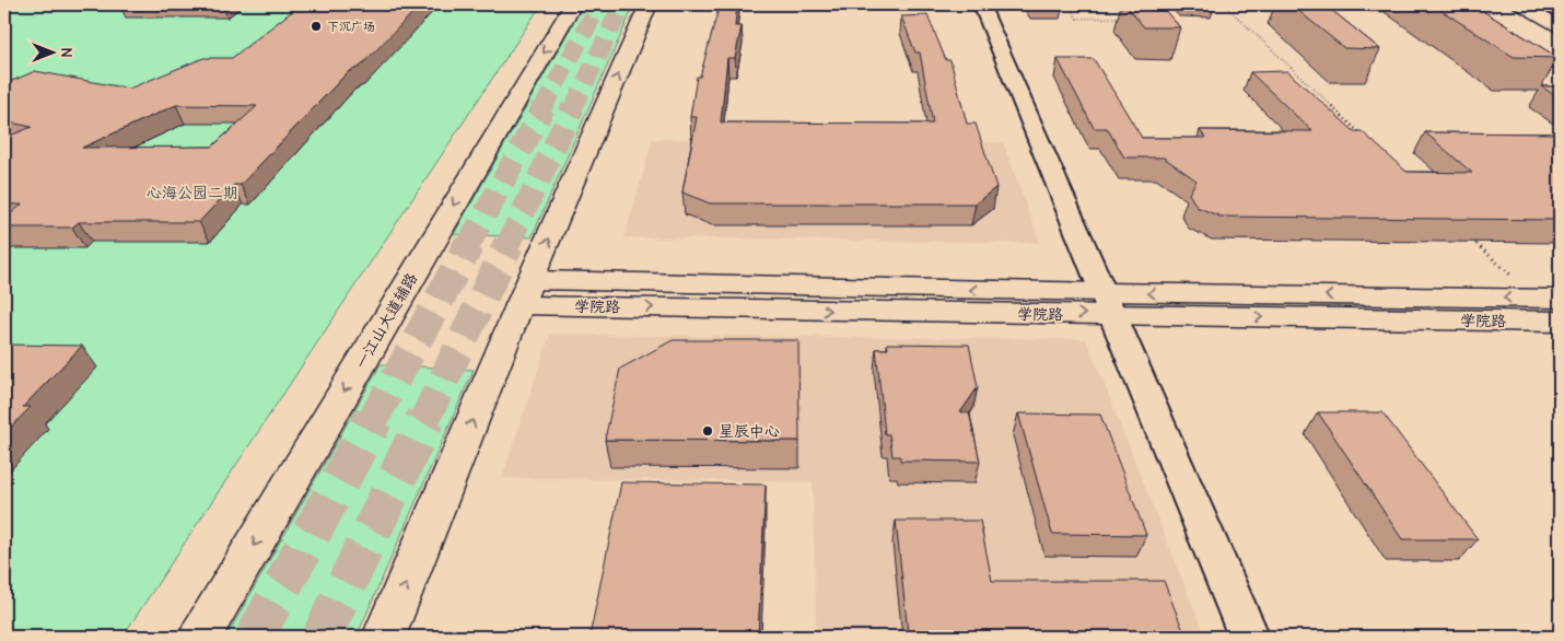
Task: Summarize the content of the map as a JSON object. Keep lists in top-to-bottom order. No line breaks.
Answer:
{"streets":{"main road":["学院路","一江山大道辅路"]},"parks":["心海公园二期"],"places":["下沉广场","星辰中心"],"north":"right"}
